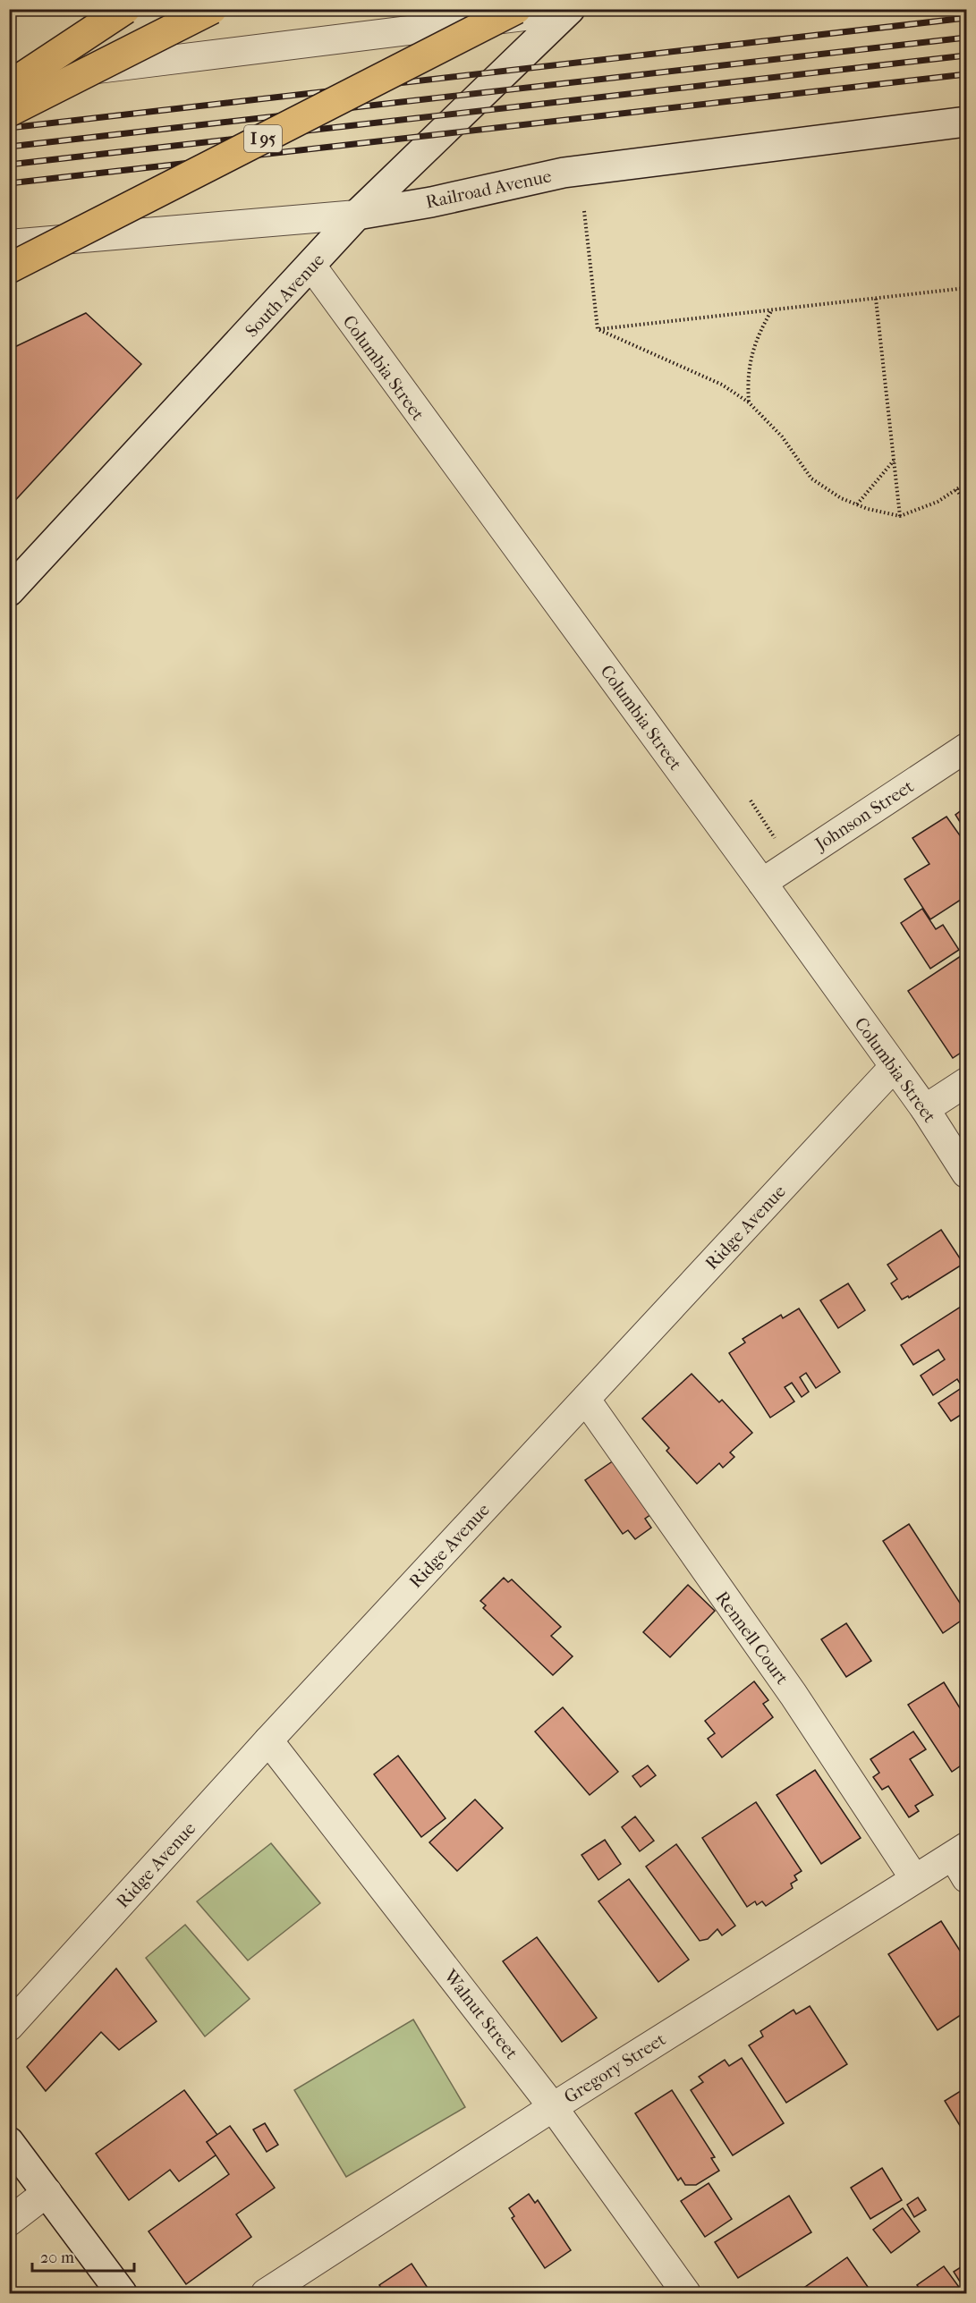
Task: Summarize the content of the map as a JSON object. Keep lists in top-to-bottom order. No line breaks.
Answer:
{"streets":{"highway":["I 95"],"street":["Railroad Avenue","South Avenue","Columbia Street","Johnson Street","Ridge Avenue","Rennell Court","Walnut Street","Gregory Street"]},"crossings":[["Railroad Avenue","South Avenue"],["South Avenue","Columbia Street"],["Columbia Street","Johnson Street"],["Columbia Street","Ridge Avenue"],["Ridge Avenue","Rennell Court"],["Ridge Avenue","Walnut Street"],["Rennell Court","Gregory Street"],["Walnut Street","Gregory Street"]],"scale_bar":"20 m"}
